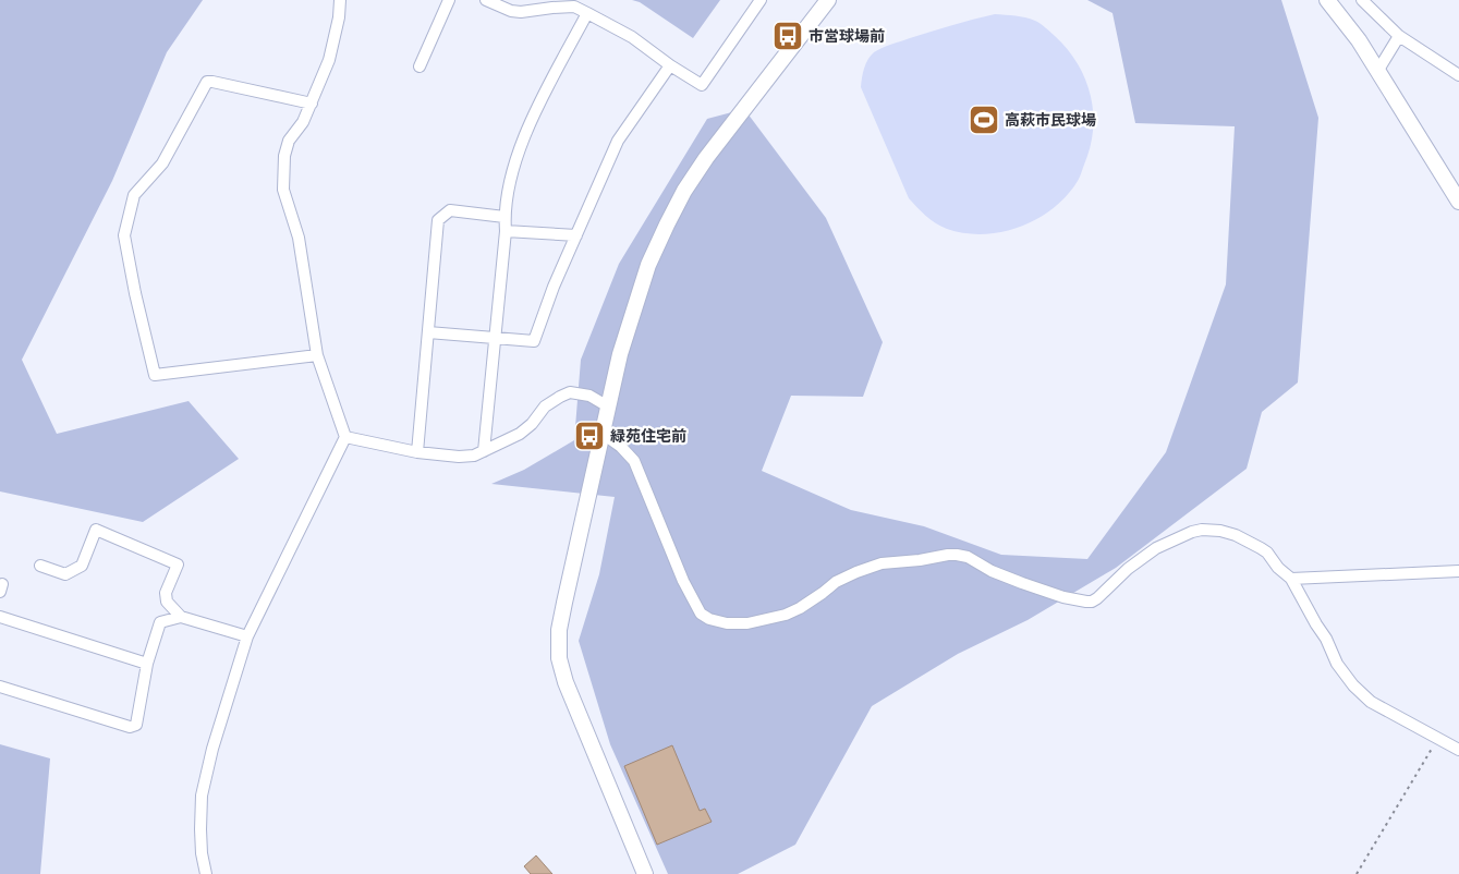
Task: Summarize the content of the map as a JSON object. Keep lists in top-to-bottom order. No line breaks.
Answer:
{"places":{"bus stop":["市営球場前","緑苑住宅前"],"sports":["高萩市民球場"]}}
